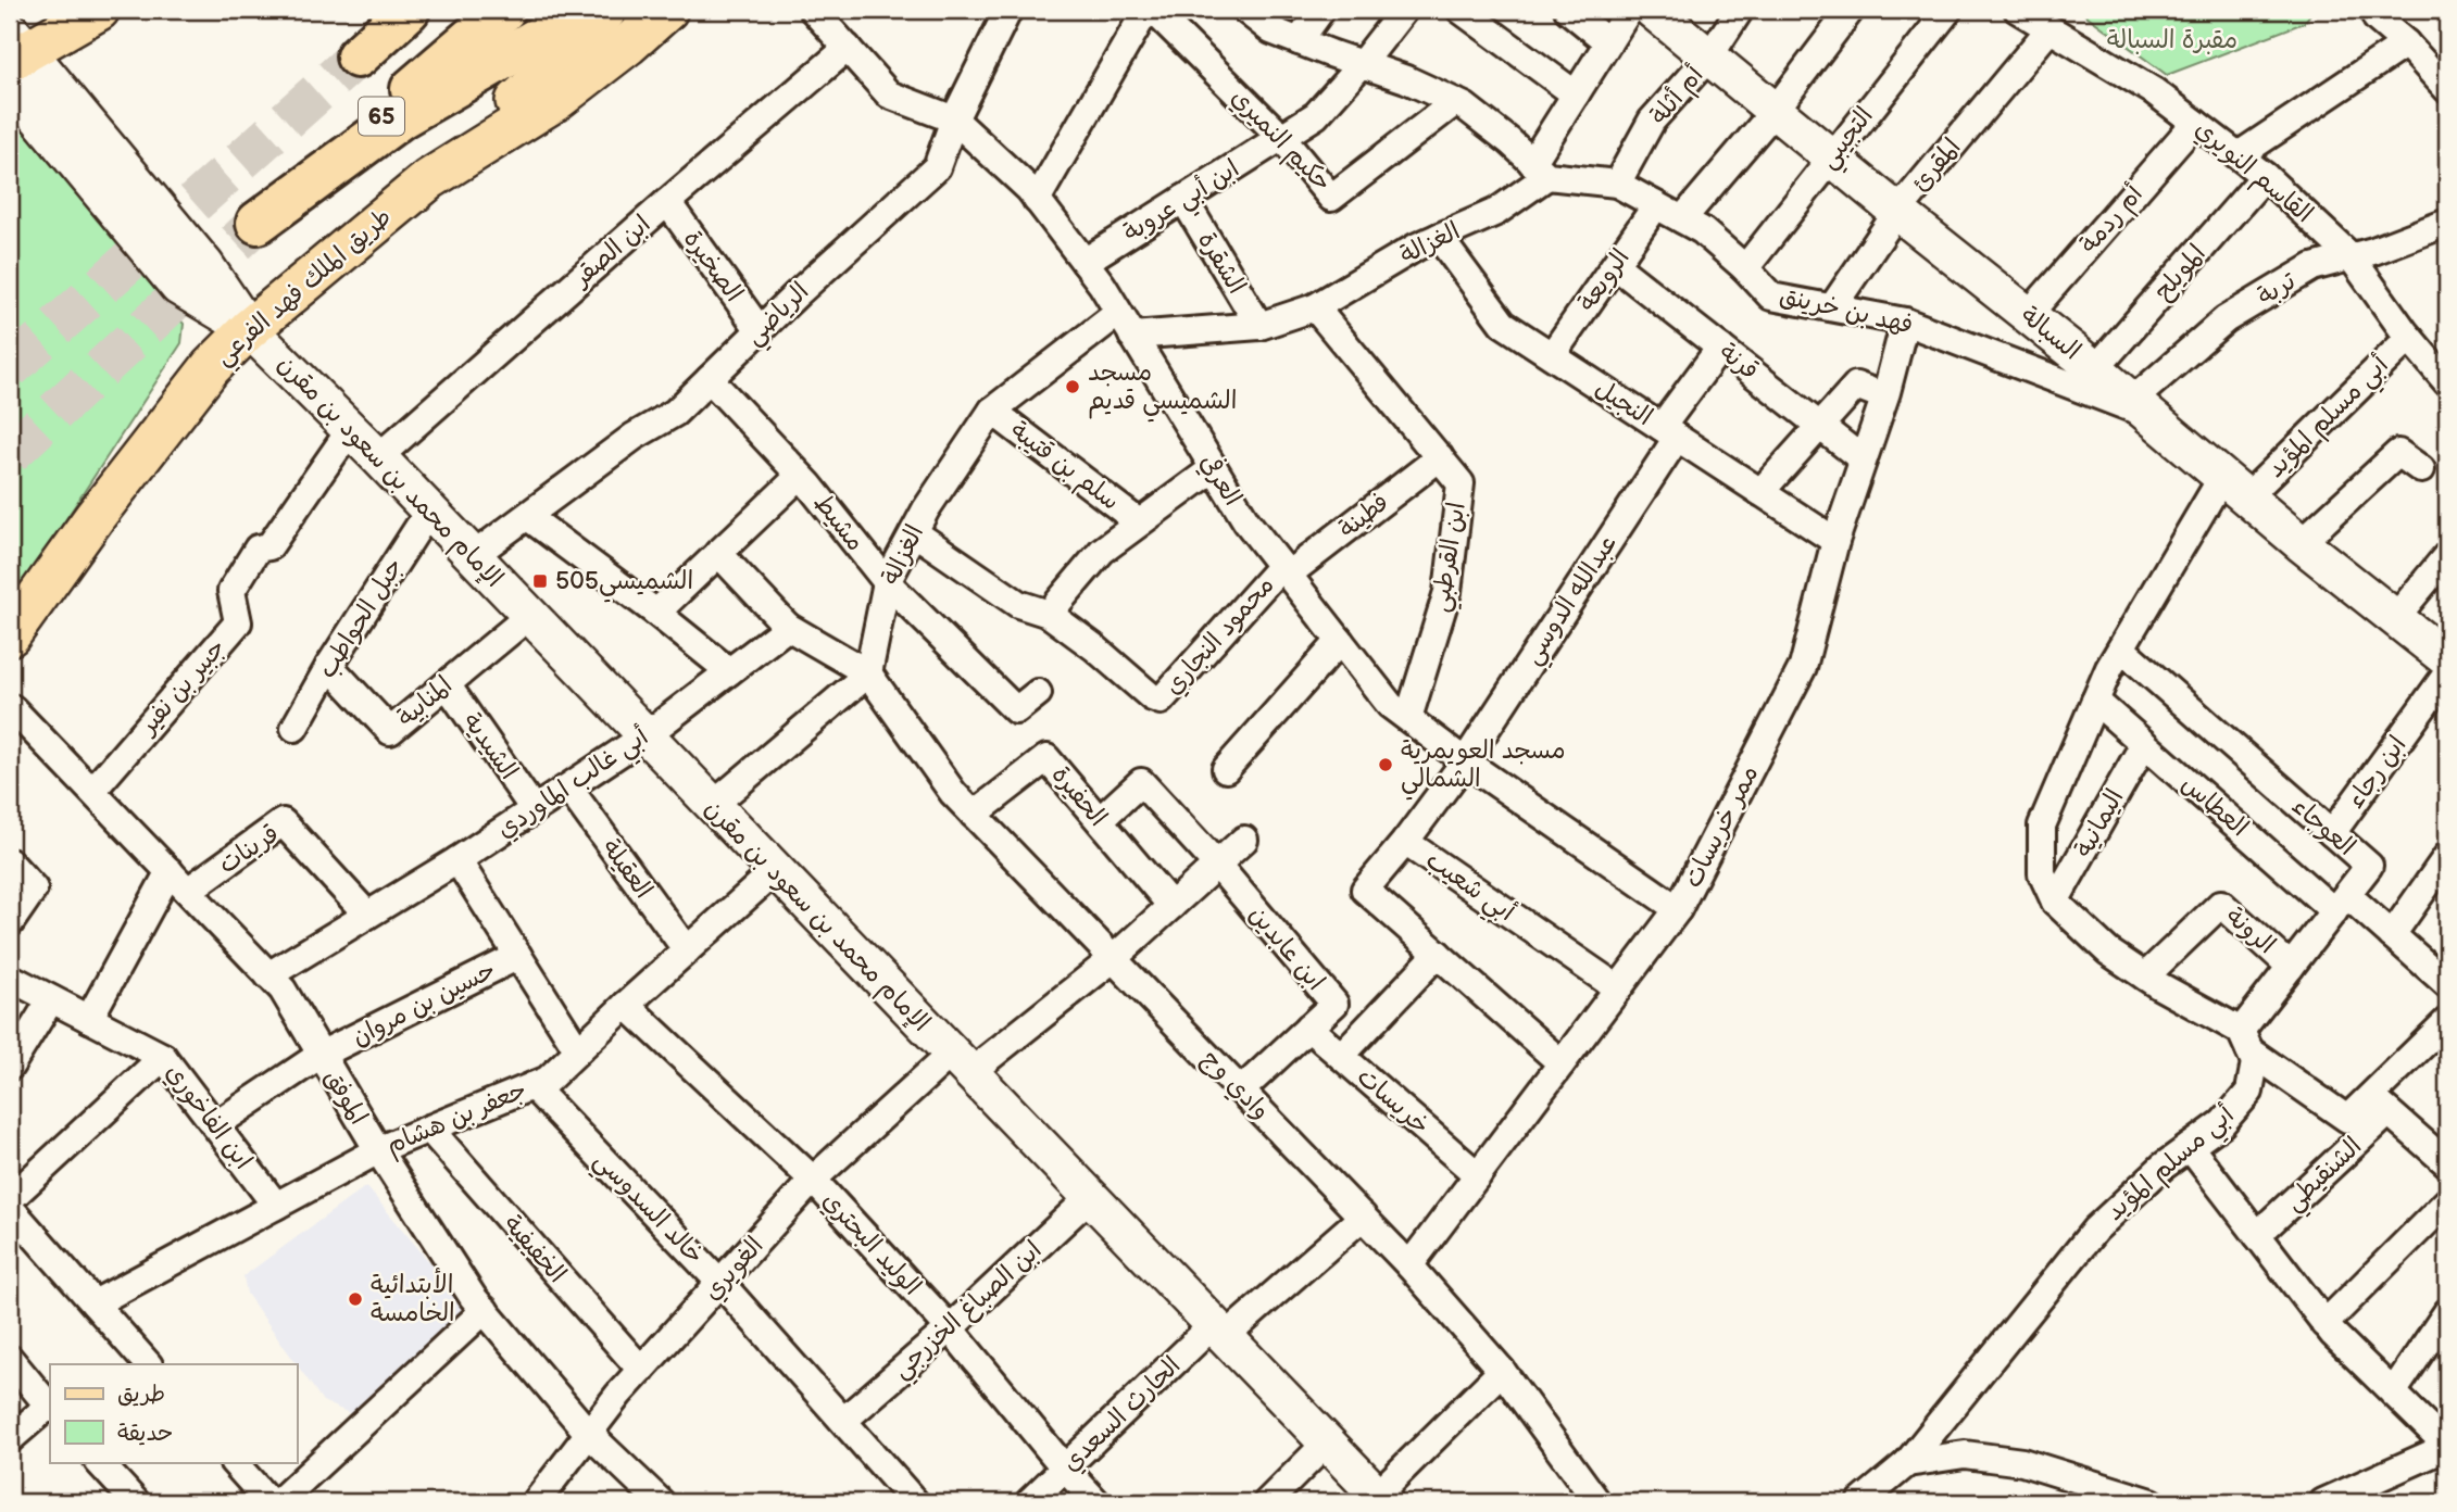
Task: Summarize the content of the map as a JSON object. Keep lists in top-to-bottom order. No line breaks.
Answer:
{"streets":{"highway":["65"],"main road":["طريق الملك فهد الفرعي"],"street":["أم أثلة","التجيبي","حكيم النميري","المقرئ","القاسم النويري","ابن أبي عروبة","أم ردمة","الغزالة","ابن الصقر","الشقرة","الصخيرة","المويلح","الرويعة","تربة","فهد بن خرينق","الرياضي","السبالة","قرنة","النجيل","أبي مسلم المؤيد","سلم بن قتيبة","الإمام محمد بن سعود بن مقرن","العرفي","فطينة","مشيط","ابن القرطبي","عبدالله الدوسي","جبل الحواطب","محمود النجاري","جبير بن نفير","المنابية","الشيدية","ابن رجاء","أبي غالب الماوردي","الحفيرة","العطاس","اليمانية","ممر خريسات","العوجاء","قرينات","العقيلة","أبي شعيب","الرونة","ابن عابدين","حسين بن مروان","وادي وج","الموفق","خريسات","ابن الفاخوري","جعفر بن هشام","الشنقيطي","خالد السدوسي","الوليد البحتري","الخفيفية","الغويري","ابن الصباغ الخزرجي","الحارث السعدي"]},"crossings":[["أم أثلة","فهد بن خرينق"],["أم أثلة","السبالة"],["التجيبي","فهد بن خرينق"],["التجيبي","السبالة"],["حكيم النميري","ابن أبي عروبة"],["المقرئ","القاسم النويري"],["المقرئ","فهد بن خرينق"],["المقرئ","السبالة"],["القاسم النويري","أم ردمة"],["القاسم النويري","المويلح"],["القاسم النويري","تربة"],["القاسم النويري","أبي مسلم المؤيد"],["ابن أبي عروبة","الشقرة"],["ابن أبي عروبة","العرفي"],["أم ردمة","السبالة"],["الغزالة","الشقرة"],["الغزالة","فهد بن خرينق"],["الغزالة","النجيل"],["الغزالة","سلم بن قتيبة"],["الغزالة","العرفي"],["الغزالة","مشيط"],["الغزالة","ابن القرطبي"],["الغزالة","محمود النجاري"],["الغزالة","وادي وج"],["ابن الصقر","الصخيرة"],["ابن الصقر","الإمام محمد بن سعود بن مقرن"],["ابن الصقر","العرفي"],["الصخيرة","الرياضي"],["المويلح","السبالة"],["الرويعة","فهد بن خرينق"],["الرويعة","قرنة"],["الرويعة","النجيل"],["طريق الملك فهد الفرعي","الإمام محمد بن سعود بن مقرن"],["تربة","فهد بن خرينق"],["تربة","السبالة"],["فهد بن خرينق","السبالة"],["فهد بن خرينق","ممر خريسات"],["الرياضي","الإمام محمد بن سعود بن مقرن"],["الرياضي","العرفي"],["الرياضي","مشيط"],["السبالة","أبي مسلم المؤيد"],["قرنة","عبدالله الدوسي"],["قرنة","ممر خريسات"],["النجيل","عبدالله الدوسي"],["النجيل","ممر خريسات"],["أبي مسلم المؤيد","العطاس"],["أبي مسلم المؤيد","اليمانية"],["أبي مسلم المؤيد","العوجاء"],["أبي مسلم المؤيد","الرونة"],["أبي مسلم المؤيد","الشنقيطي"],["الإمام محمد بن سعود بن مقرن","جبل الحواطب"],["الإمام محمد بن سعود بن مقرن","جبير بن نفير"],["الإمام محمد بن سعود بن مقرن","المنابية"],["الإمام محمد بن سعود بن مقرن","أبي غالب الماوردي"],["الإمام محمد بن سعود بن مقرن","جعفر بن هشام"],["الإمام محمد بن سعود بن مقرن","الغويري"],["الإمام محمد بن سعود بن مقرن","ابن الصباغ الخزرجي"],["الإمام محمد بن سعود بن مقرن","الحارث السعدي"],["العرفي","فطينة"],["العرفي","ابن القرطبي"],["العرفي","عبدالله الدوسي"],["العرفي","محمود النجاري"],["العرفي","ممر خريسات"],["العرفي","أبي شعيب"],["فطينة","ابن القرطبي"],["فطينة","محمود النجاري"],["عبدالله الدوسي","أبي شعيب"],["جبل الحواطب","المنابية"],["جبير بن نفير","الموفق"],["المنابية","الشيدية"],["الشيدية","أبي غالب الماوردي"],["ابن رجاء","العوجاء"],["أبي غالب الماوردي","قرينات"],["أبي غالب الماوردي","العقيلة"],["أبي غالب الماوردي","الموفق"],["الحفيرة","وادي وج"],["الحفيرة","الغويري"],["العطاس","اليمانية"],["العطاس","العوجاء"],["ممر خريسات","أبي شعيب"],["ممر خريسات","وادي وج"],["ممر خريسات","خريسات"],["العوجاء","الرونة"],["العوجاء","الشنقيطي"],["قرينات","الموفق"],["العقيلة","جعفر بن هشام"],["ابن عابدين","وادي وج"],["ابن عابدين","خريسات"],["ابن عابدين","الغويري"],["حسين بن مروان","الموفق"],["حسين بن مروان","ابن الفاخوري"],["وادي وج","الغويري"],["وادي وج","الحارث السعدي"],["الموفق","جعفر بن هشام"],["الموفق","الغويري"],["ابن الفاخوري","جعفر بن هشام"],["جعفر بن هشام","خالد السدوسي"],["جعفر بن هشام","الوليد البحتري"],["جعفر بن هشام","الخفيفية"],["خالد السدوسي","الغويري"],["خالد السدوسي","ابن الصباغ الخزرجي"],["الوليد البحتري","الغويري"],["الوليد البحتري","ابن الصباغ الخزرجي"],["الوليد البحتري","الحارث السعدي"],["الخفيفية","الغويري"]],"parks":["مقبرة السبالة"],"places":{"other":["مسجد الشميسي قديم","مسجد العويمرية الشمالي","الأبتدائية الخامسة"],"transit":["الشميسي505"]},"legend":["طريق","حديقة"]}
